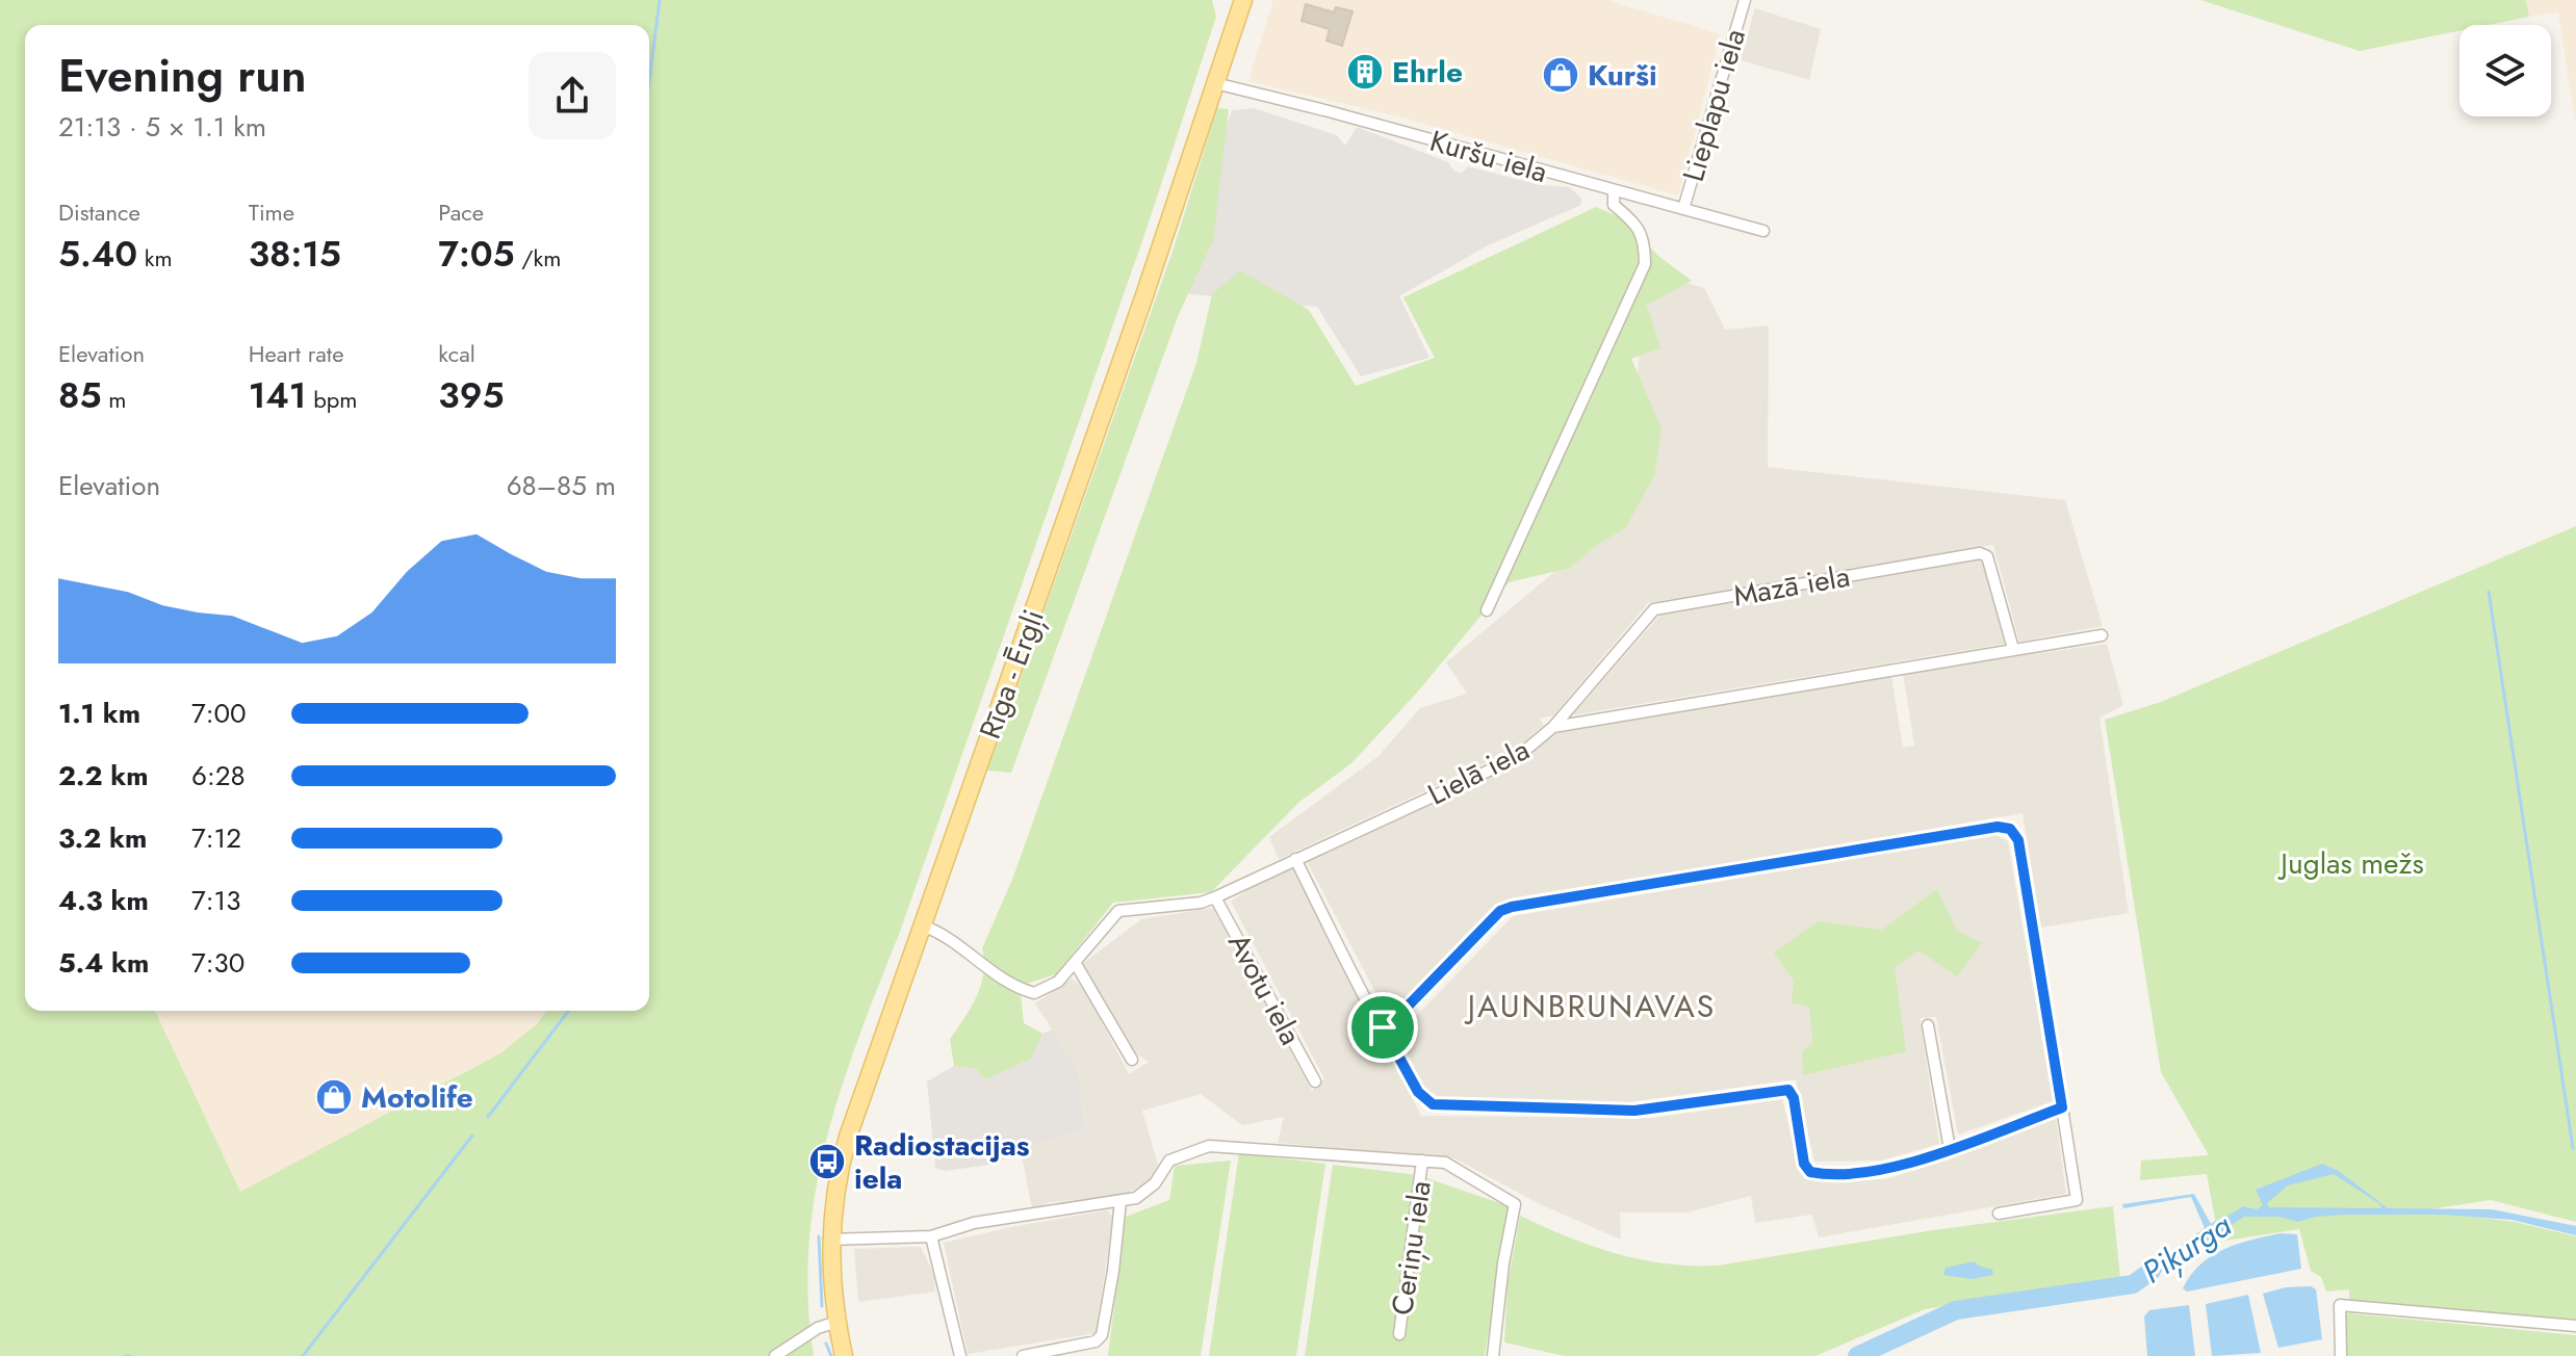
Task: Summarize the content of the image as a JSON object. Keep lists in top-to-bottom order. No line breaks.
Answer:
{"streets":{"main road":["Rīga - Ērgļi"],"street":["Lieplapu iela","Kuršu iela","Mazā iela","Lielā iela","Avotu iela","Ceriņu iela"]},"crossings":[["Lieplapu iela","Kuršu iela"],["Kuršu iela","Rīga - Ērgļi"],["Mazā iela","Lielā iela"],["Rīga - Ērgļi","Lielā iela"],["Lielā iela","Avotu iela"]],"districts":["JAUNBRUNAVAS"],"water":["Piķurga"],"parks":["Juglas mežs"],"places":{"building":["Ehrle"],"shop":["Kurši","Motolife"],"bus stop":["Radiostacijas iela"]},"page":{"heading":["Evening run","21:13 · 5 × 1.1 km"],"stats":[["Distance","5.40 km"],["Time","38:15"],["Pace","7:05 /km"],["Elevation","85 m"],["Heart rate","141 bpm"],["kcal","395"]],"chart":["Elevation","68–85 m"],"list":[{"name":"1.1 km","note":"7:00"},{"name":"2.2 km","note":"6:28"},{"name":"3.2 km","note":"7:12"},{"name":"4.3 km","note":"7:13"},{"name":"5.4 km","note":"7:30"}]}}
